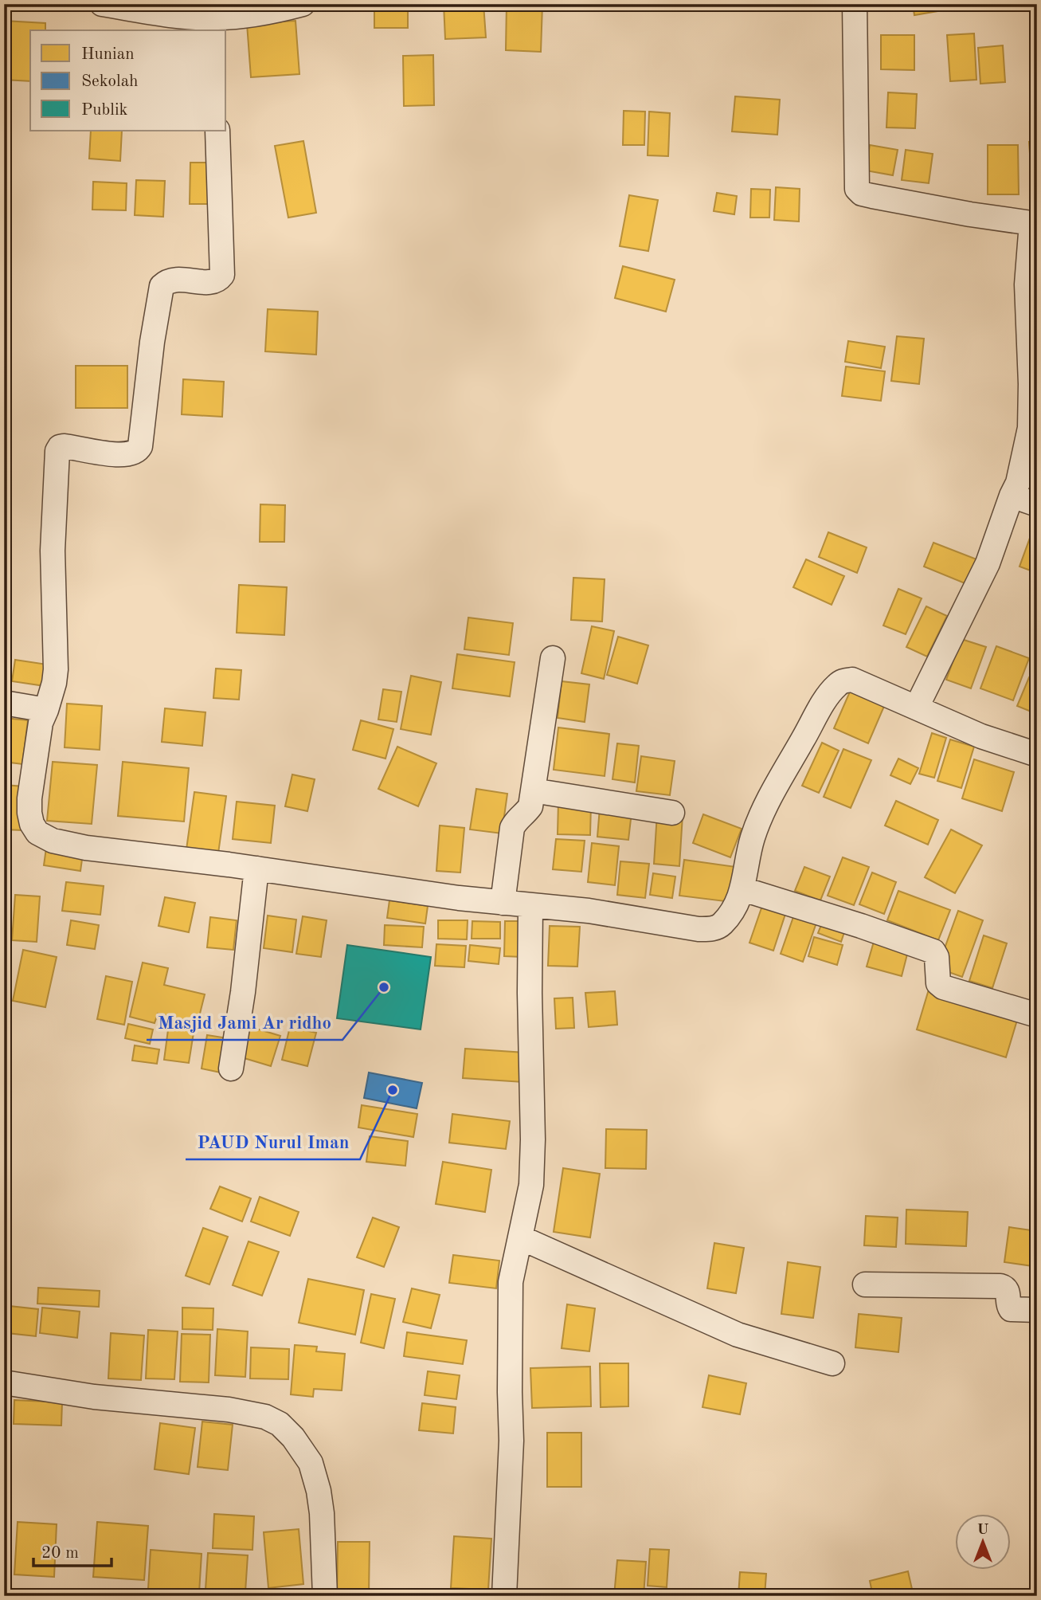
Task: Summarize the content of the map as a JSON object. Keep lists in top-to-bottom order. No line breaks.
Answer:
{"places":["Masjid Jami Ar ridho","PAUD Nurul Iman"],"legend":["Hunian","Sekolah","Publik"],"scale_bar":"20 m","north":"top"}
